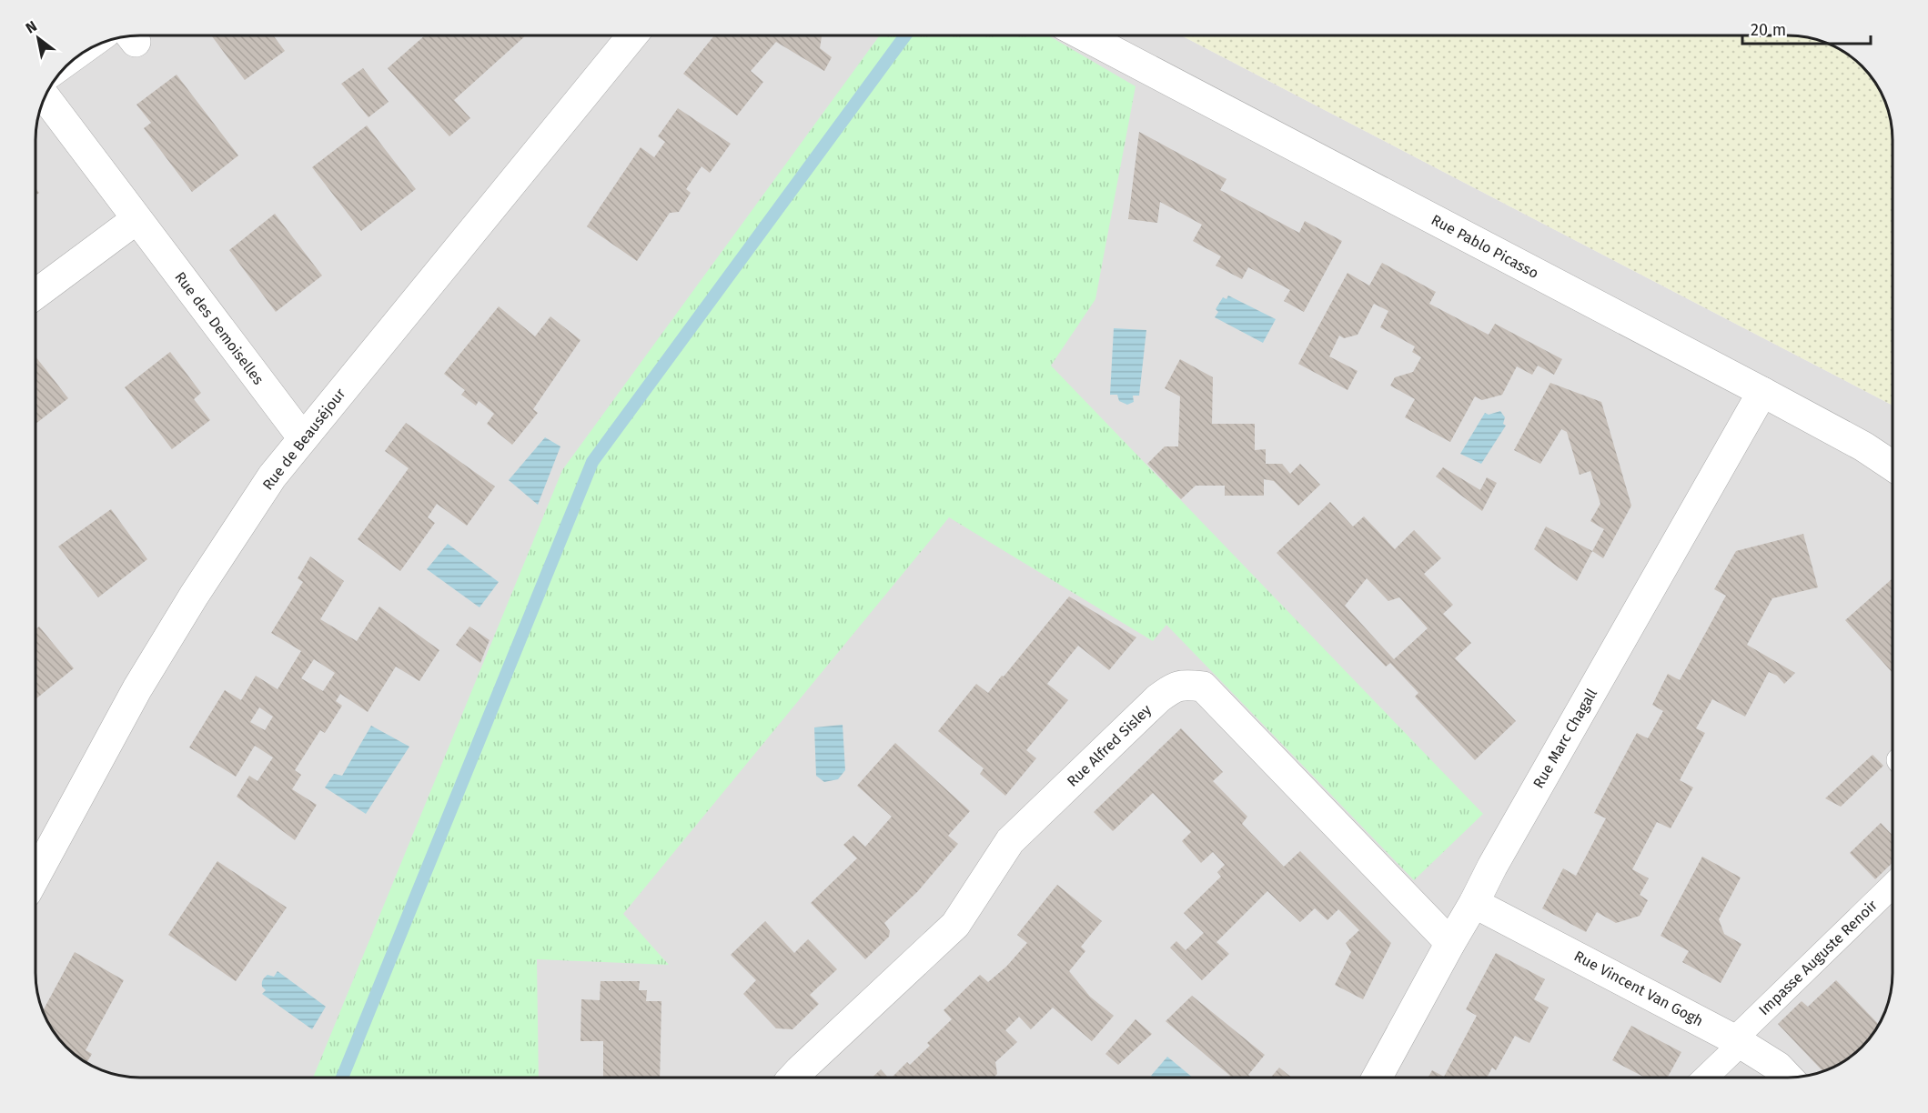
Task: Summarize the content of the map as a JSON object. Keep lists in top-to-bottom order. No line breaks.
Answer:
{"streets":{"street":["Rue Pablo Picasso","Rue des Demoiselles","Rue de Beauséjour","Rue Marc Chagall","Rue Alfred Sisley","Rue Vincent Van Gogh"],"lane":["Impasse Auguste Renoir"]},"crossings":[["Rue Pablo Picasso","Rue Marc Chagall"],["Rue des Demoiselles","Rue de Beauséjour"],["Rue Marc Chagall","Rue Alfred Sisley"],["Rue Marc Chagall","Rue Vincent Van Gogh"],["Impasse Auguste Renoir","Rue Vincent Van Gogh"]],"scale_bar":"20 m","north":"top left"}
